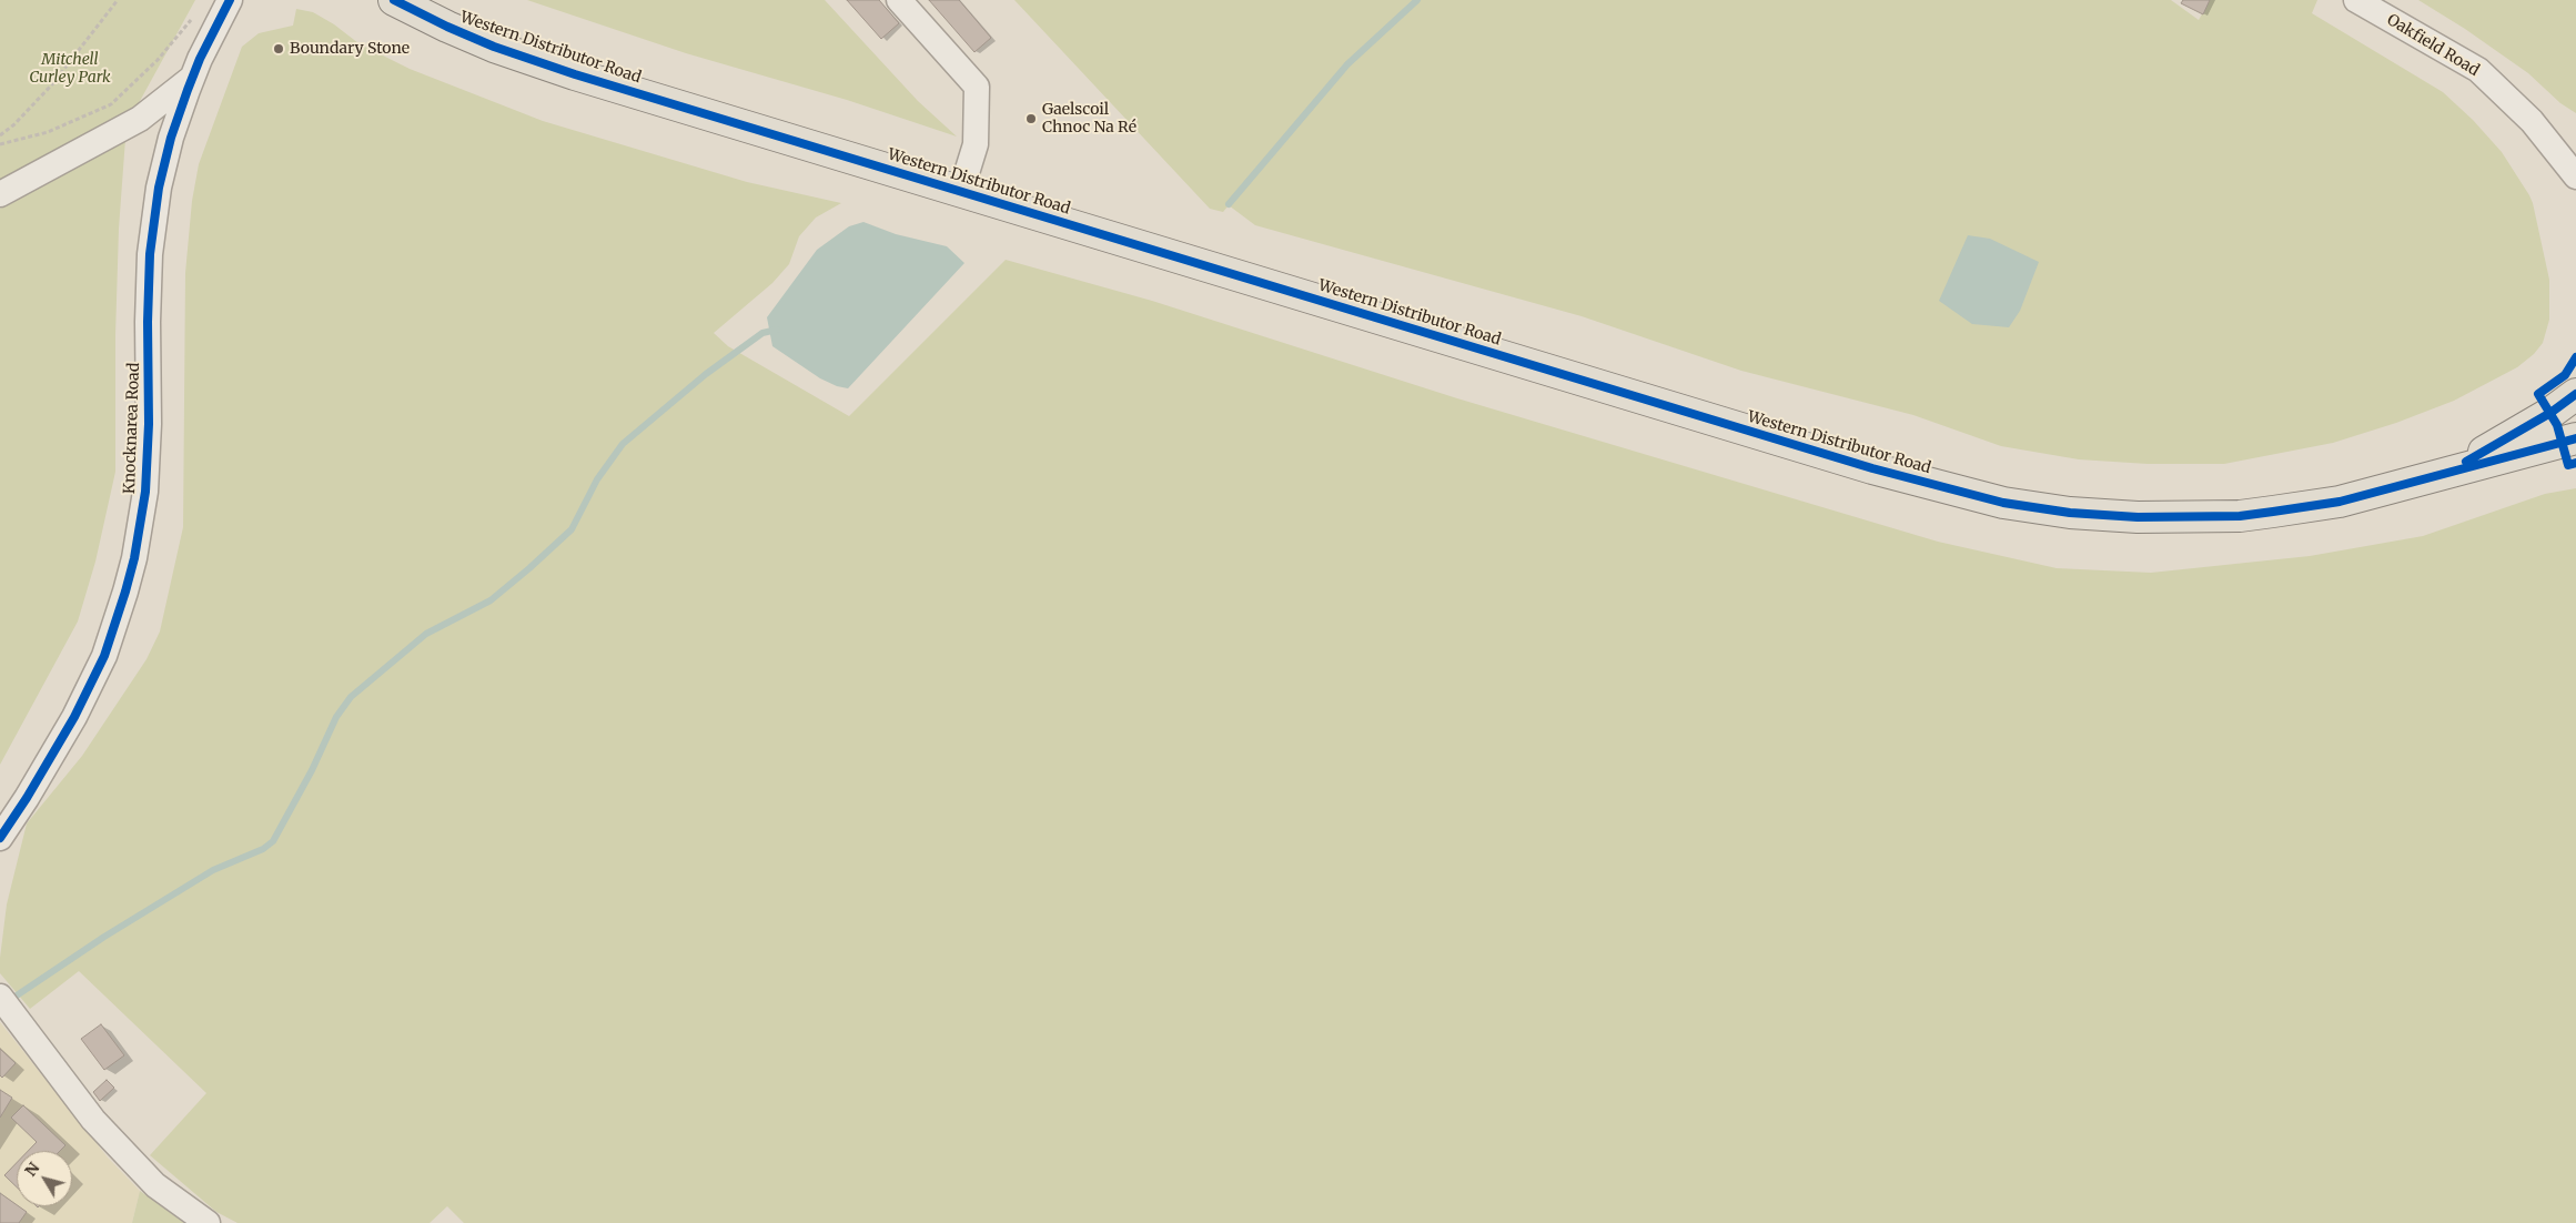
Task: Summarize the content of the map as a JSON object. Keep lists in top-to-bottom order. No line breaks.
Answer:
{"streets":{"main road":["Western Distributor Road"],"street":["Oakfield Road","Knocknarea Road"]},"parks":["Mitchell Curley Park"],"places":["Boundary Stone","Gaelscoil Chnoc Na Ré"],"north":"top left"}
